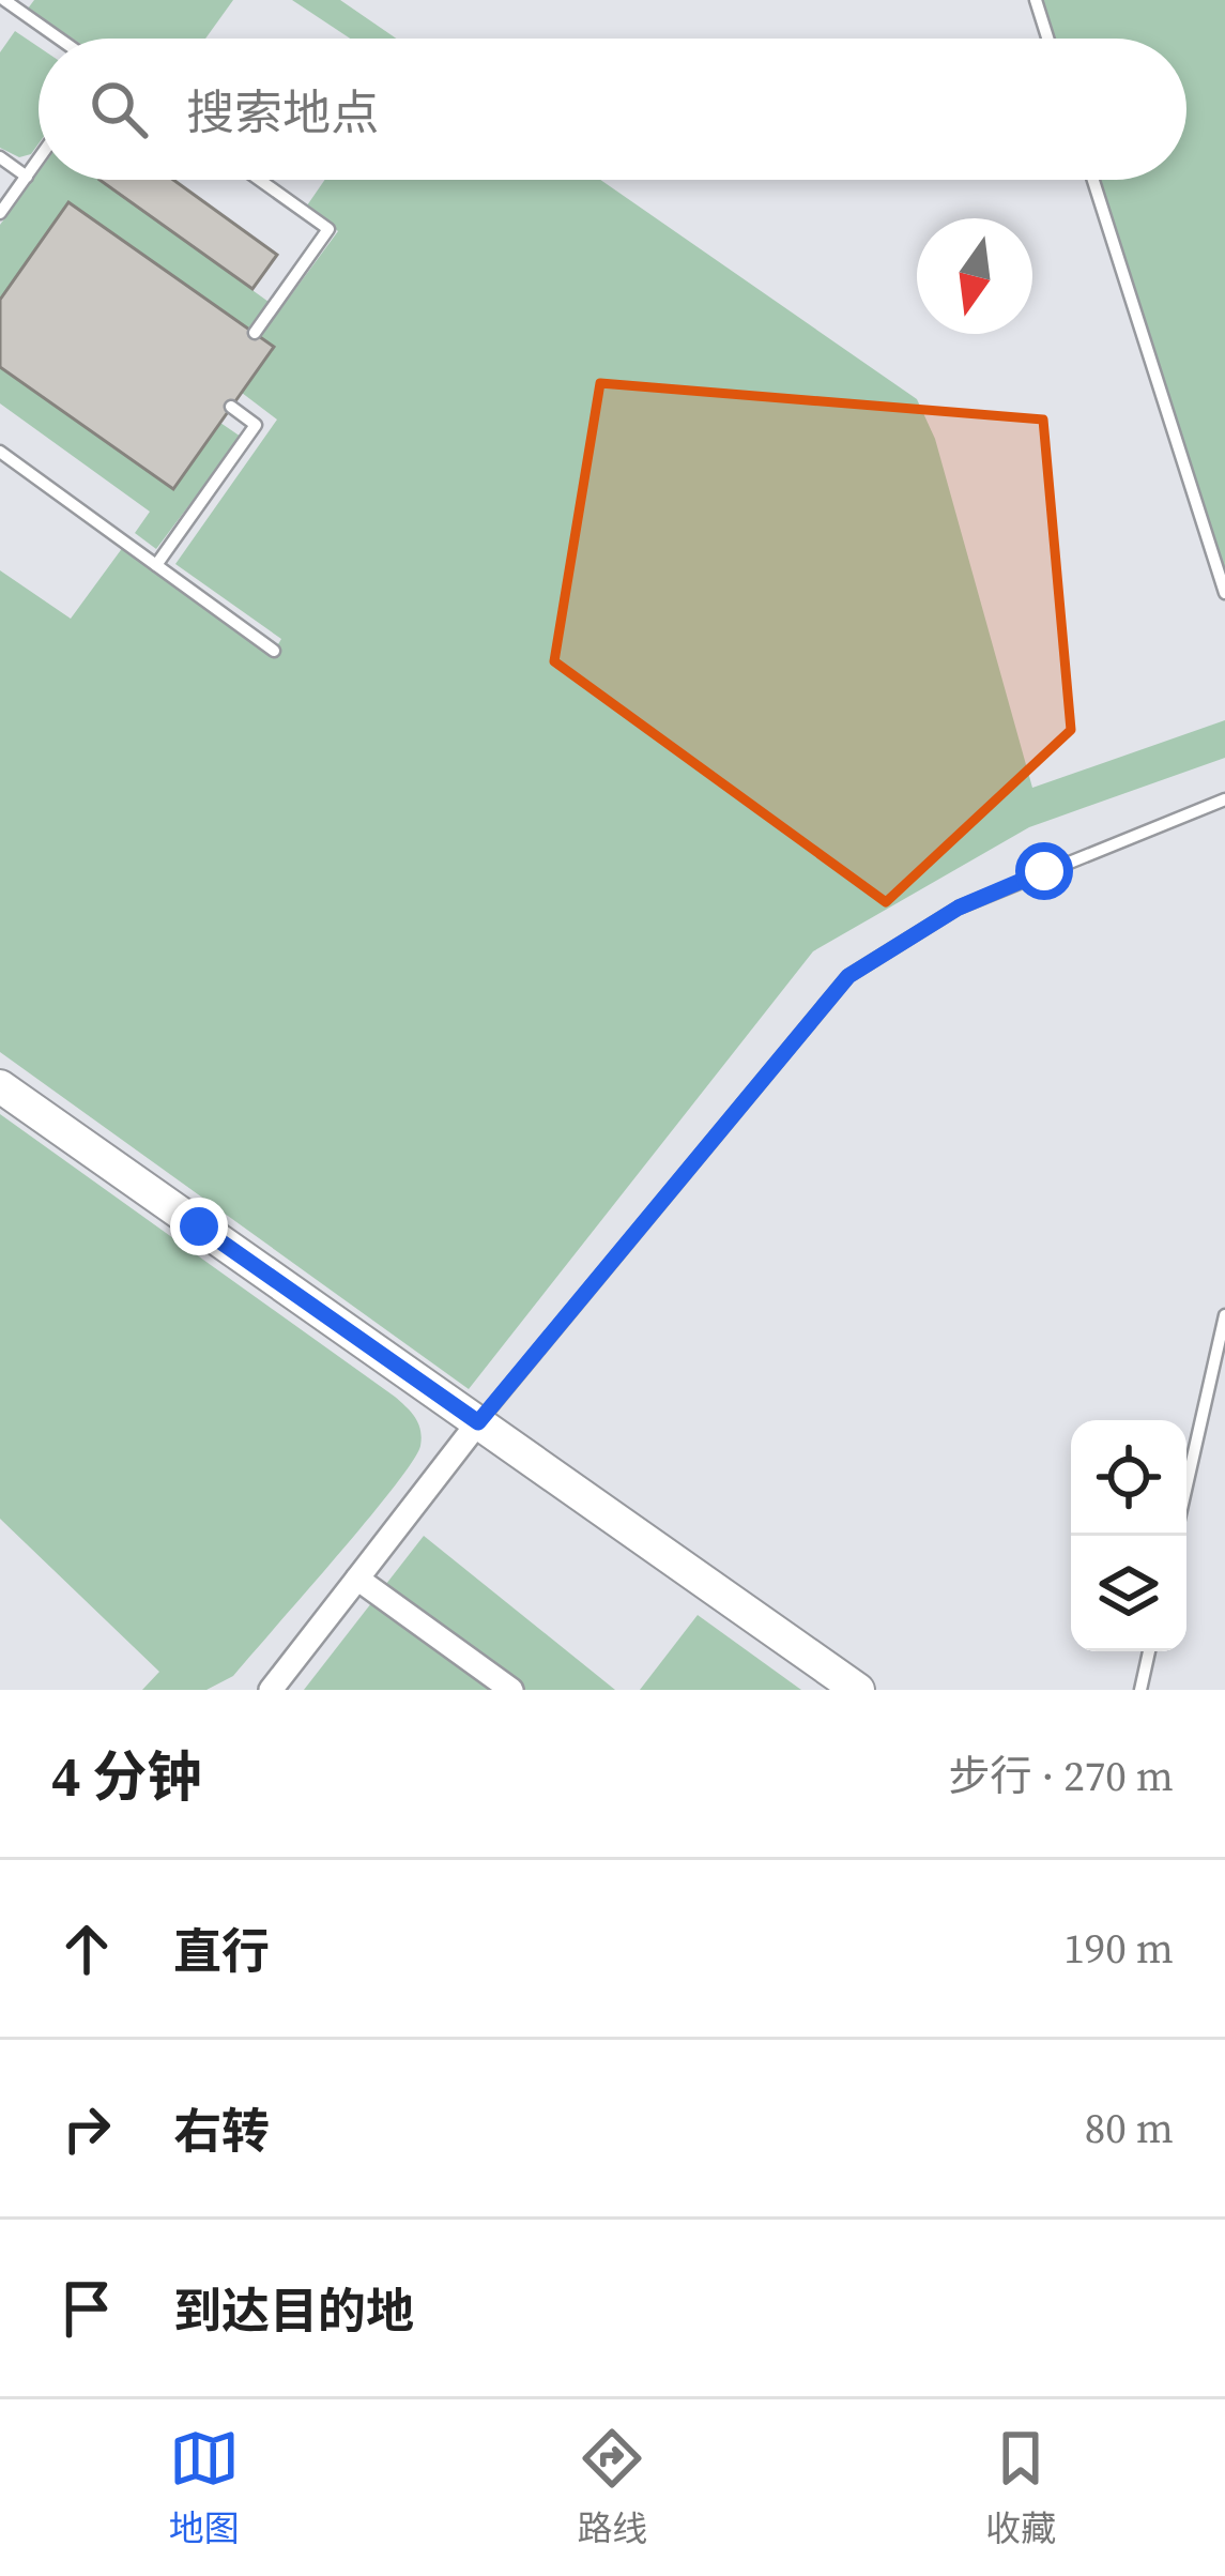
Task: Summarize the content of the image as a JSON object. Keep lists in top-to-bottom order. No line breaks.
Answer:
{"north":"bottom","page":{"search":"搜索地点","heading":["4 分钟","步行 · 270 m"],"list":[["直行","190 m"],["右转","80 m"],"到达目的地"],"nav":["地图","路线","收藏"]}}
